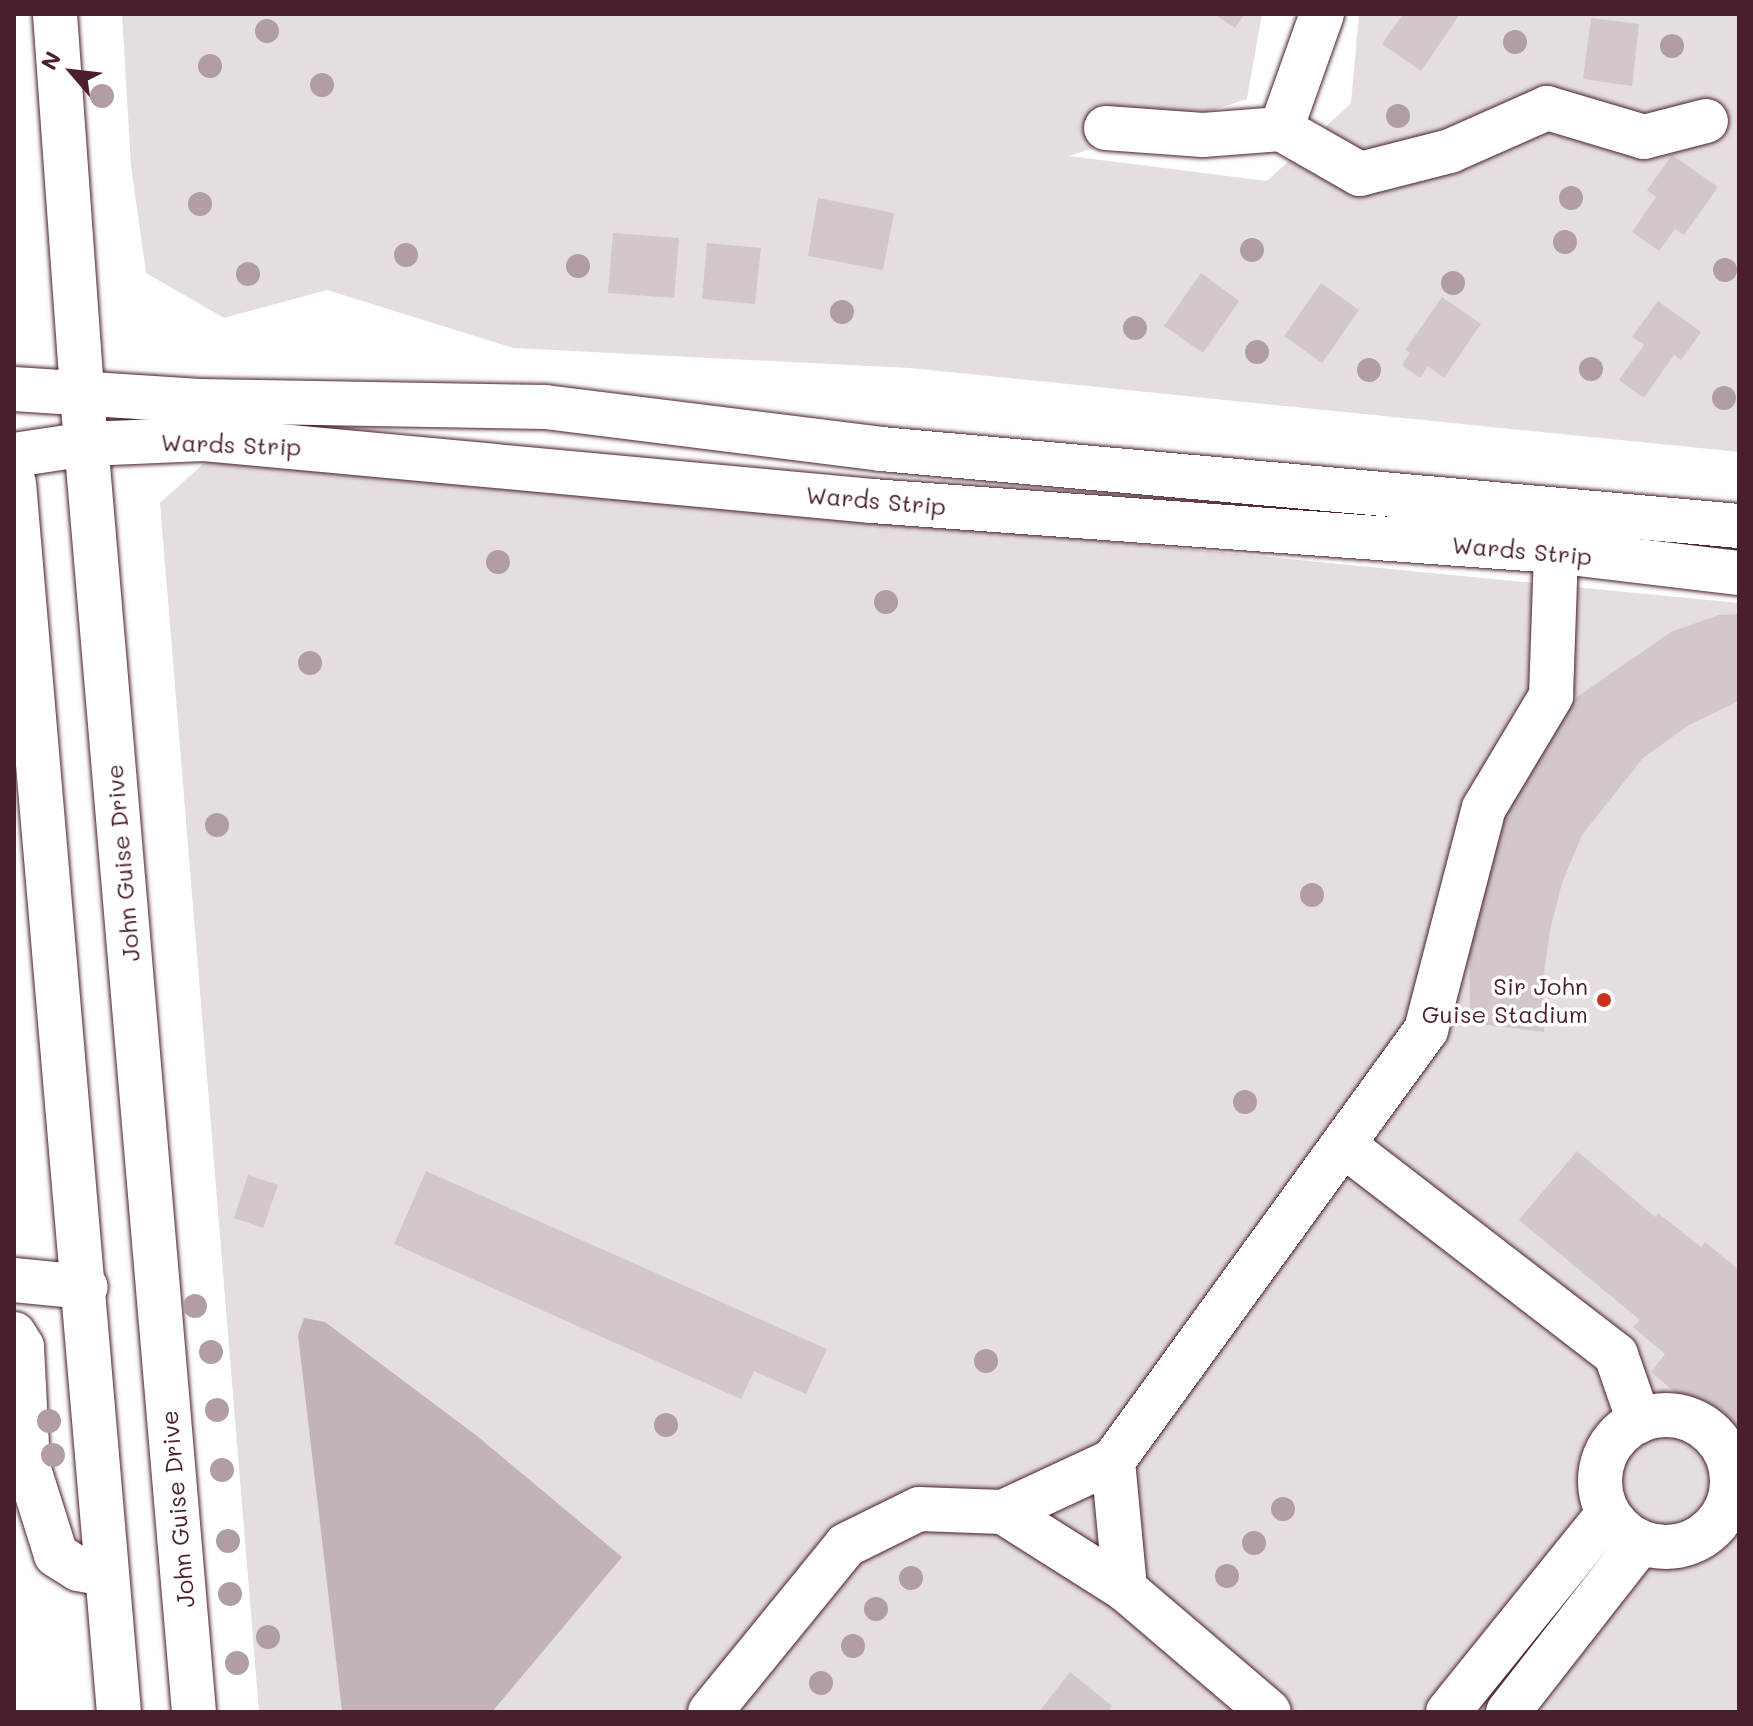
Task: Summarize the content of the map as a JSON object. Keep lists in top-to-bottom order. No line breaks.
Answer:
{"streets":{"main road":["Wards Strip","John Guise Drive"]},"crossings":[["Wards Strip","John Guise Drive"]],"places":["Sir John Guise Stadium"],"north":"top left"}
